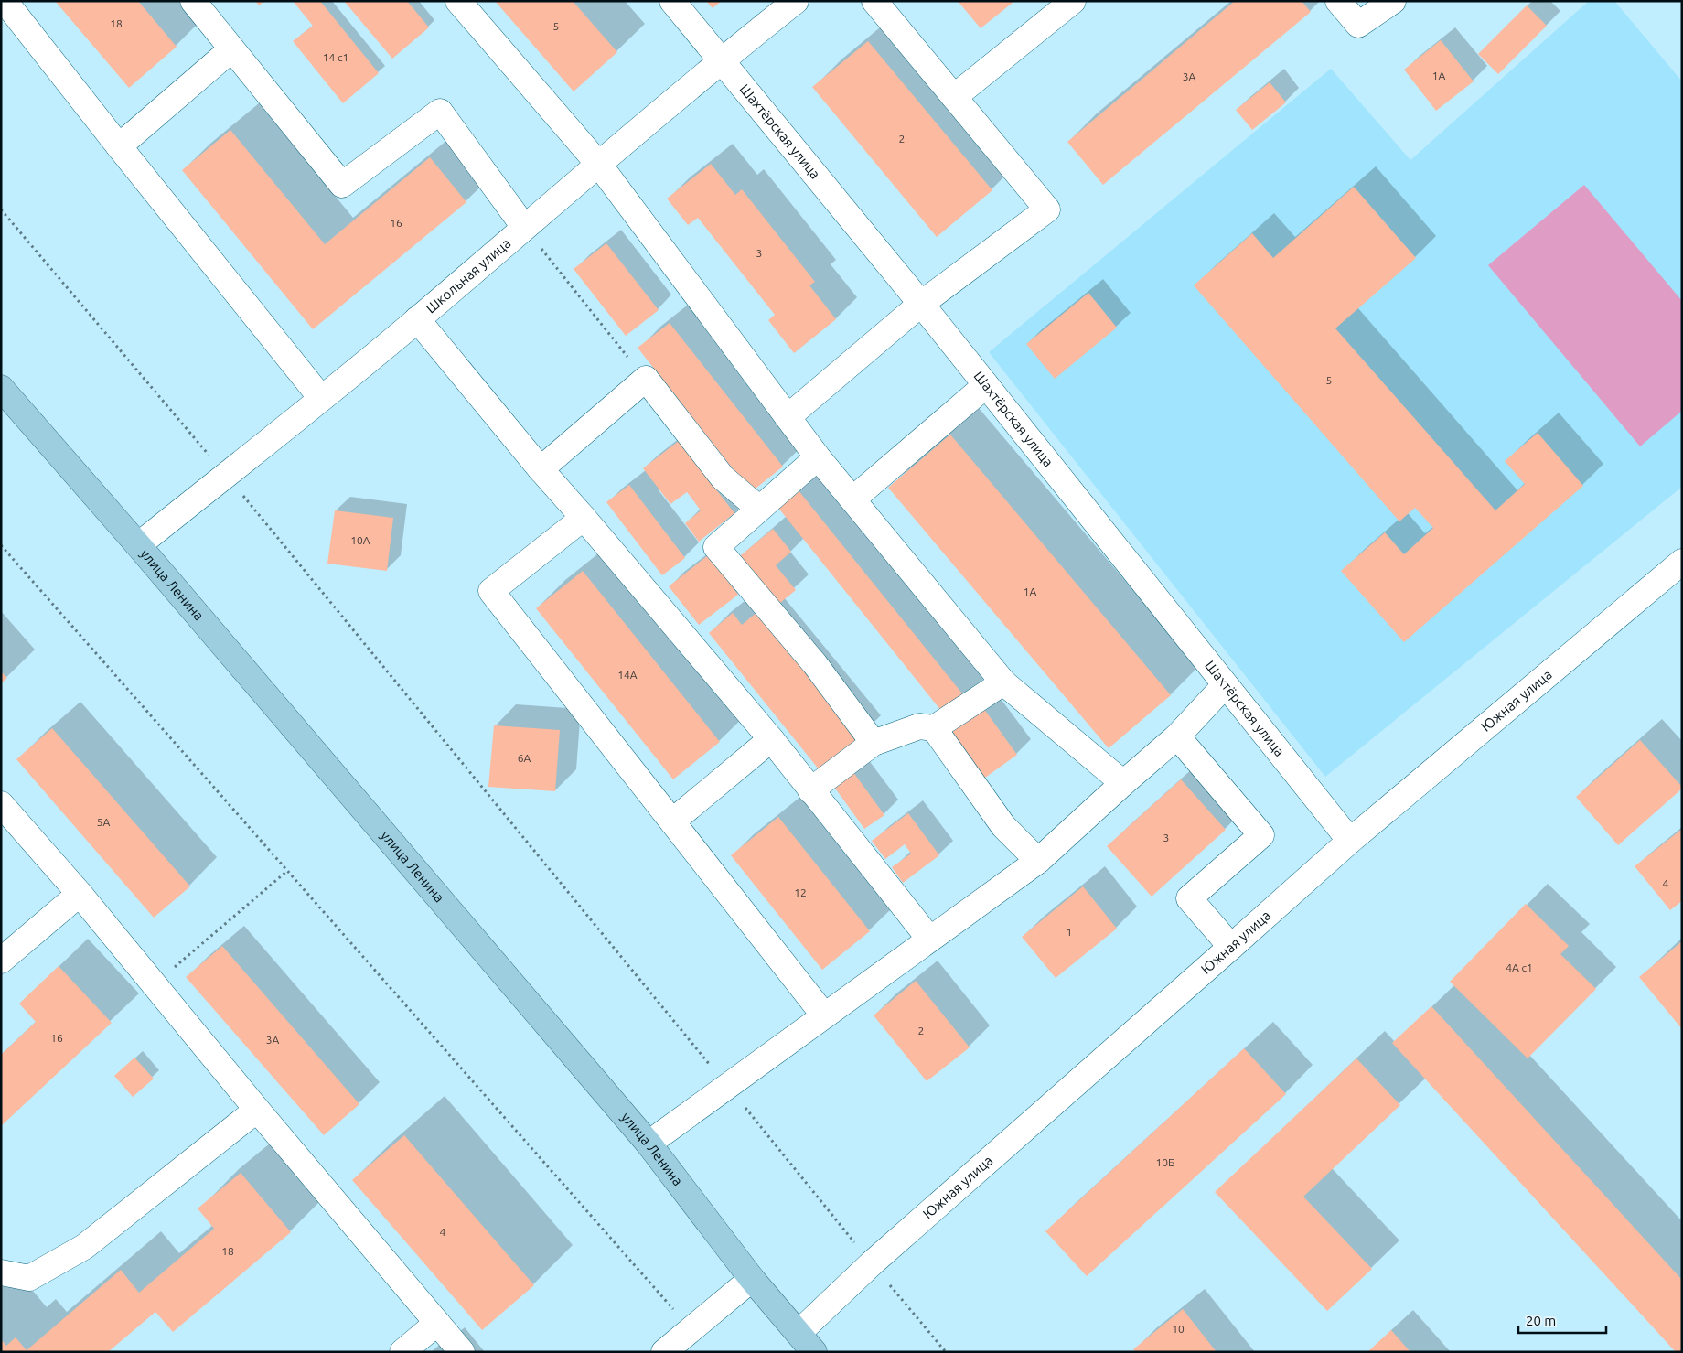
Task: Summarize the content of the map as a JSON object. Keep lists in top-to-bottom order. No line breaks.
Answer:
{"streets":{"main road":["улица Ленина"],"street":["Шахтёрская улица","Школьная улица","Южная улица"]},"crossings":[["Шахтёрская улица","Школьная улица"],["Шахтёрская улица","Южная улица"],["Школьная улица","улица Ленина"],["улица Ленина","Южная улица"]],"house_numbers":["18","5","14 с1","1А","3А","2","16","3","5","10А","1А","14А","6А","5А","3","4","12","1","4А с1","2","16","3А","10Б","4","18","10"],"scale_bar":"20 m"}
